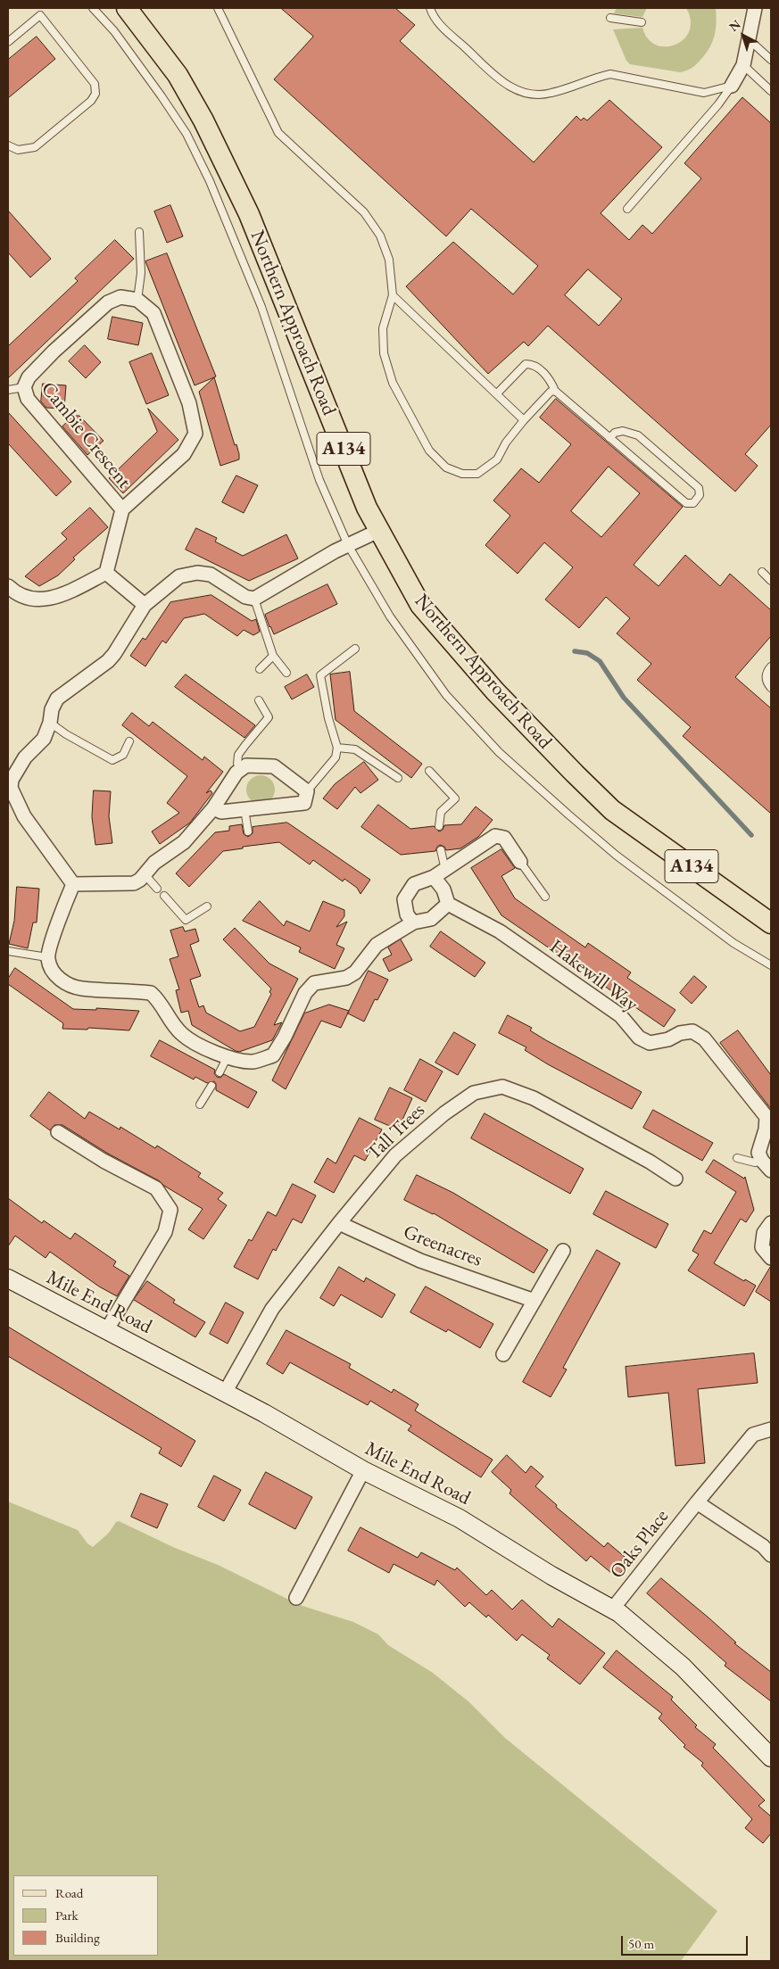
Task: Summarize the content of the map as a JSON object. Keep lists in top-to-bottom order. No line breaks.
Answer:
{"streets":{"main road":["Northern Approach Road","A134"],"street":["Cambie Crescent","Hakewill Way","Tall Trees","Greenacres","Mile End Road","Oaks Place"]},"crossings":[["Tall Trees","Greenacres"],["Tall Trees","Mile End Road"],["Mile End Road","Oaks Place"]],"legend":["Road","Park","Building"],"scale_bar":"50 m","north":"top left"}
